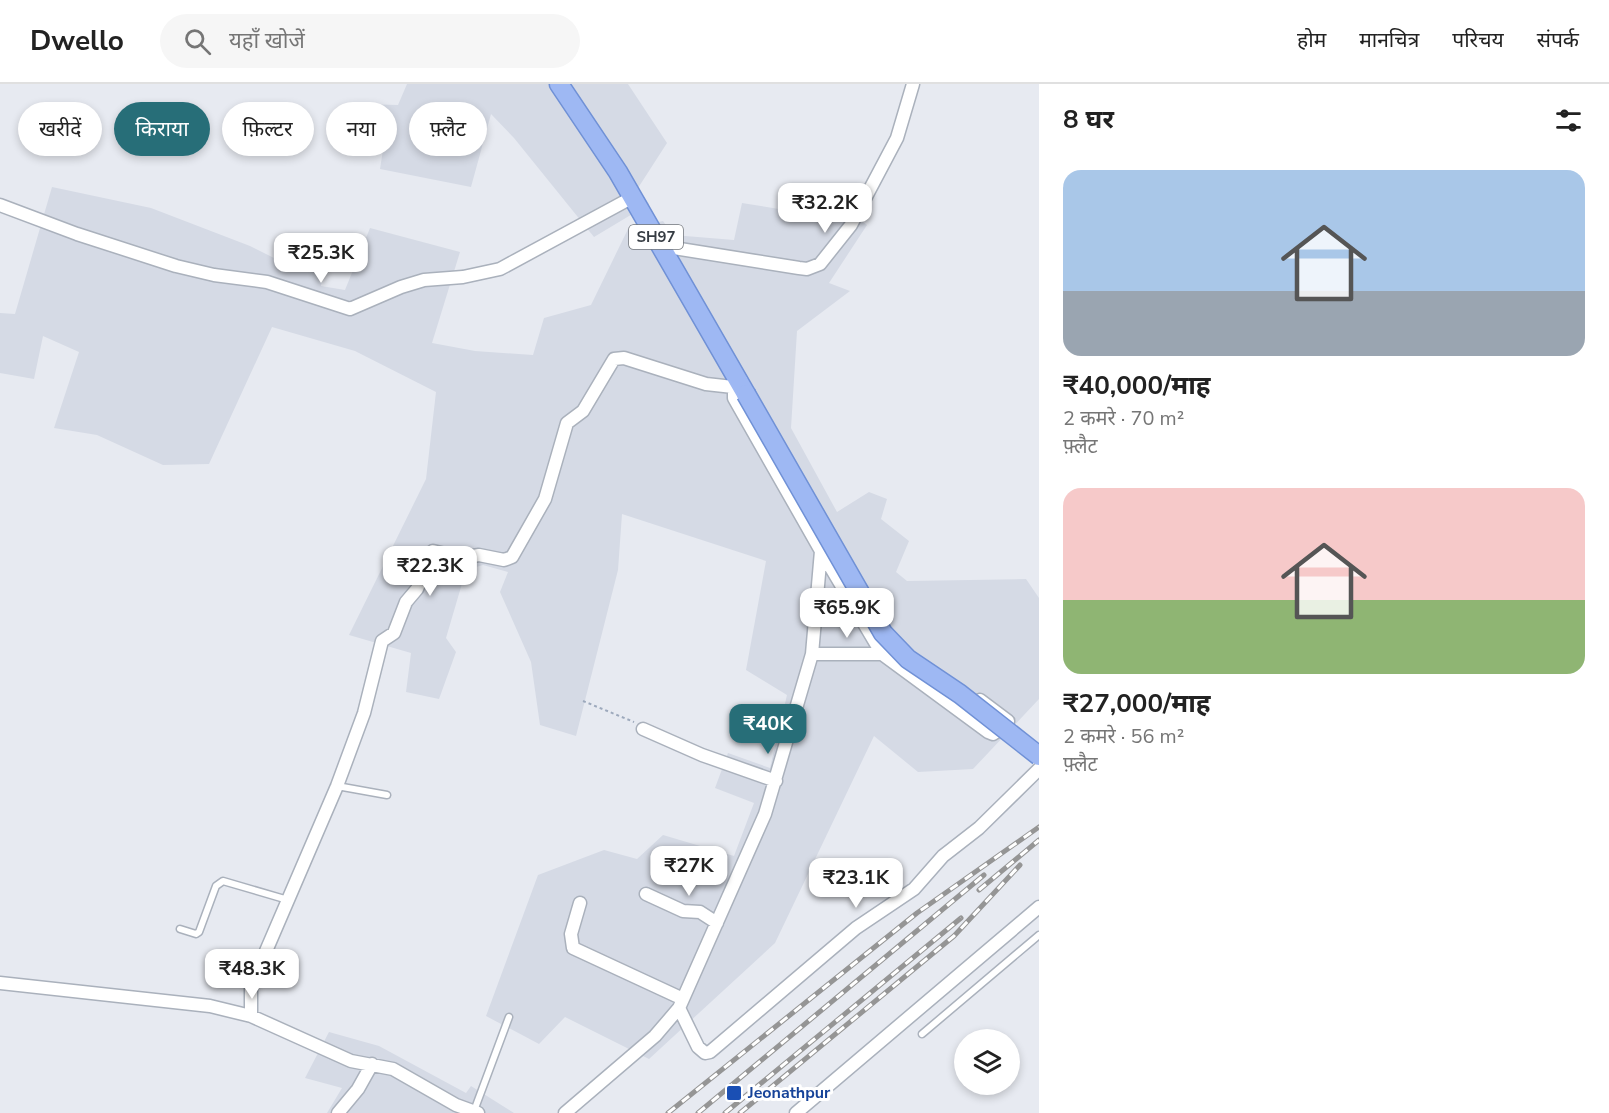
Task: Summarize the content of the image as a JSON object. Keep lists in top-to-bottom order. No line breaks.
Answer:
{"streets":{"main road":["SH97"]},"places":{"transit":["Jeonathpur"]},"page":{"header":"Dwello","search":"यहाँ खोजें","nav":["होम","मानचित्र","परिचय","संपर्क"],"heading":"8 घर","chip":["खरीदें","किराया","फ़िल्टर","नया","फ़्लैट"],"list":[{"name":"₹40,000/माह","note":"2 कमरे · 70 m² · फ़्लैट"},{"name":"₹27,000/माह","note":"2 कमरे · 56 m² · फ़्लैट"}],"price":["₹32.2K","₹25.3K","₹22.3K","₹65.9K","₹40K","₹27K","₹23.1K","₹48.3K"]}}
